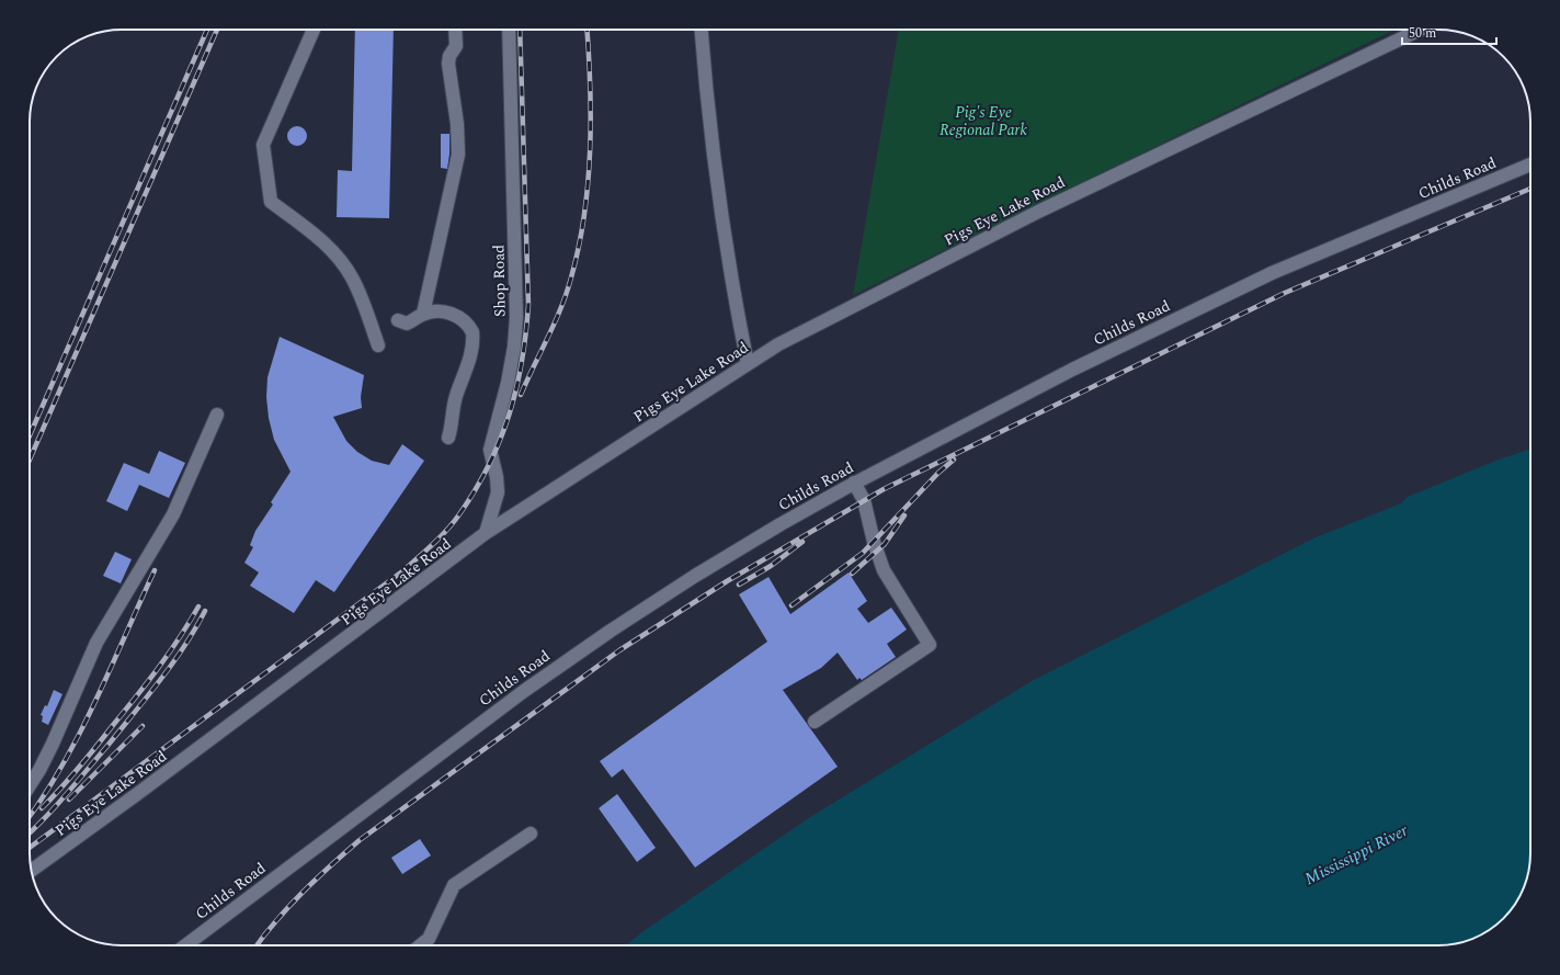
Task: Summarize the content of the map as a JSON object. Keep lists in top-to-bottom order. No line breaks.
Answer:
{"streets":{"street":["Childs Road","Pigs Eye Lake Road","Shop Road"]},"crossings":[["Pigs Eye Lake Road","Shop Road"]],"water":["Mississippi River"],"parks":["Pig's Eye Regional Park"],"scale_bar":"50 m"}
